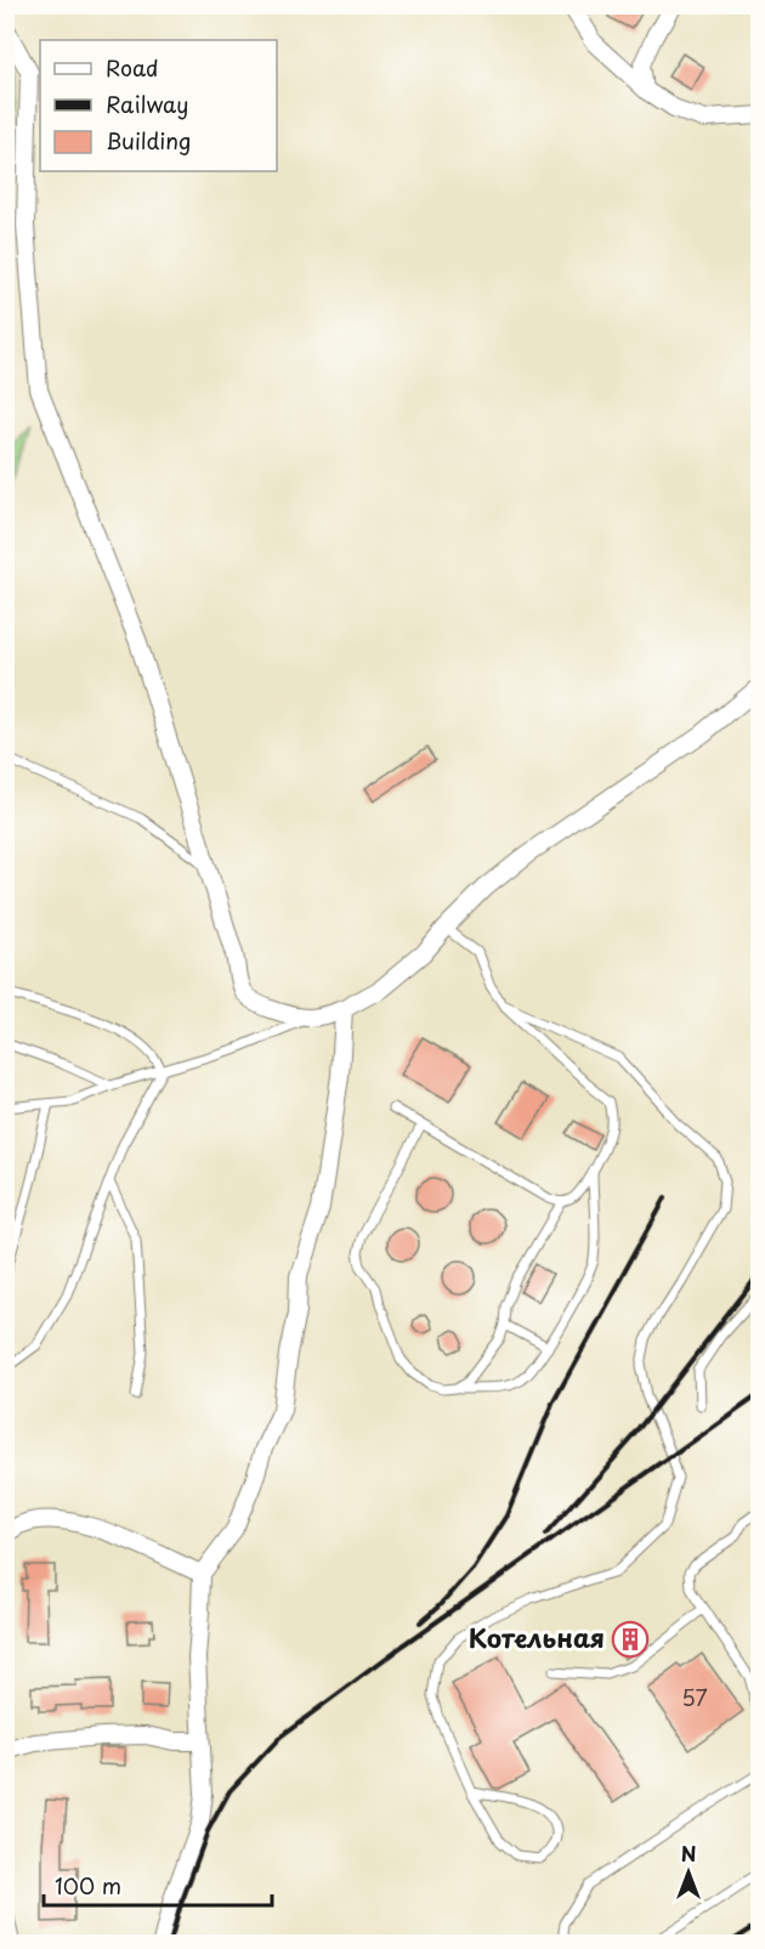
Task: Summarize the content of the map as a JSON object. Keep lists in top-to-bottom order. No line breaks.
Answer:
{"places":{"building":["Котельная"]},"house_numbers":["57"],"legend":["Road","Railway","Building"],"scale_bar":"100 m","north":"top"}
